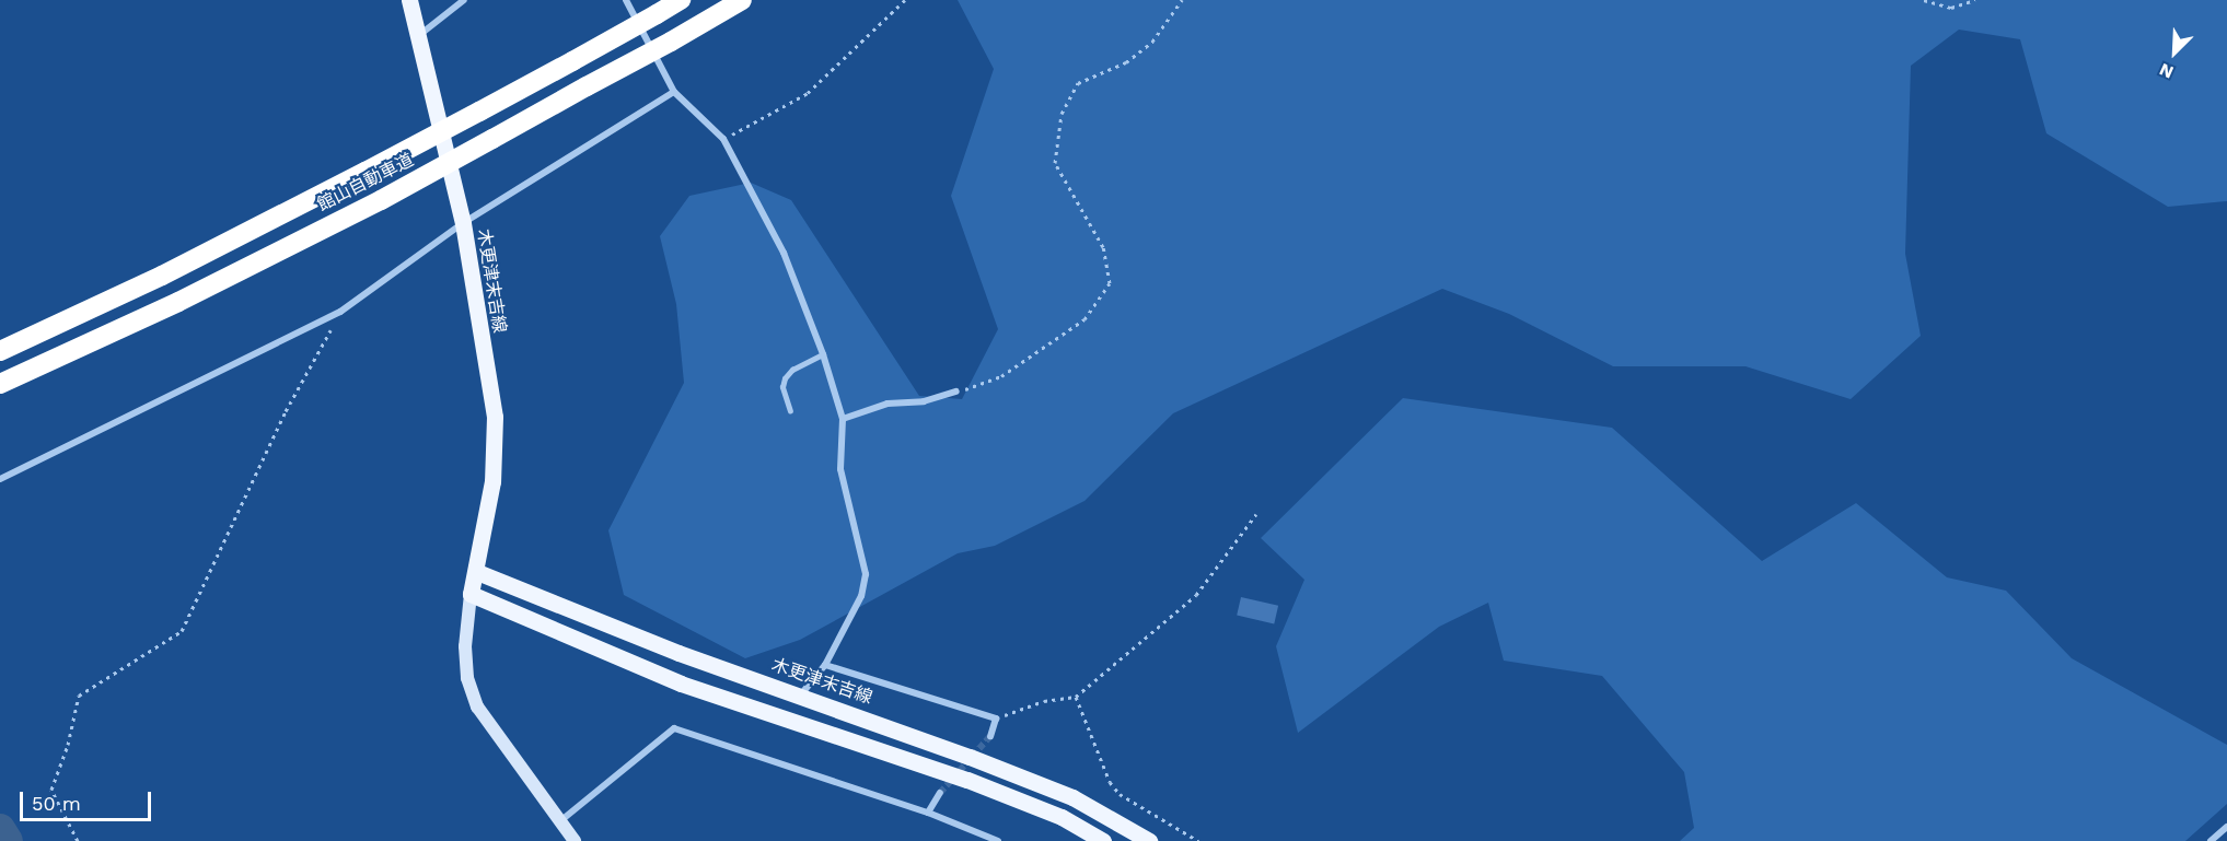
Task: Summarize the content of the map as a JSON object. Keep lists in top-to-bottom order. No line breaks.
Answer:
{"streets":{"highway":["館山自動車道"],"main road":["木更津末吉線"]},"scale_bar":"50 m","north":"bottom left"}
